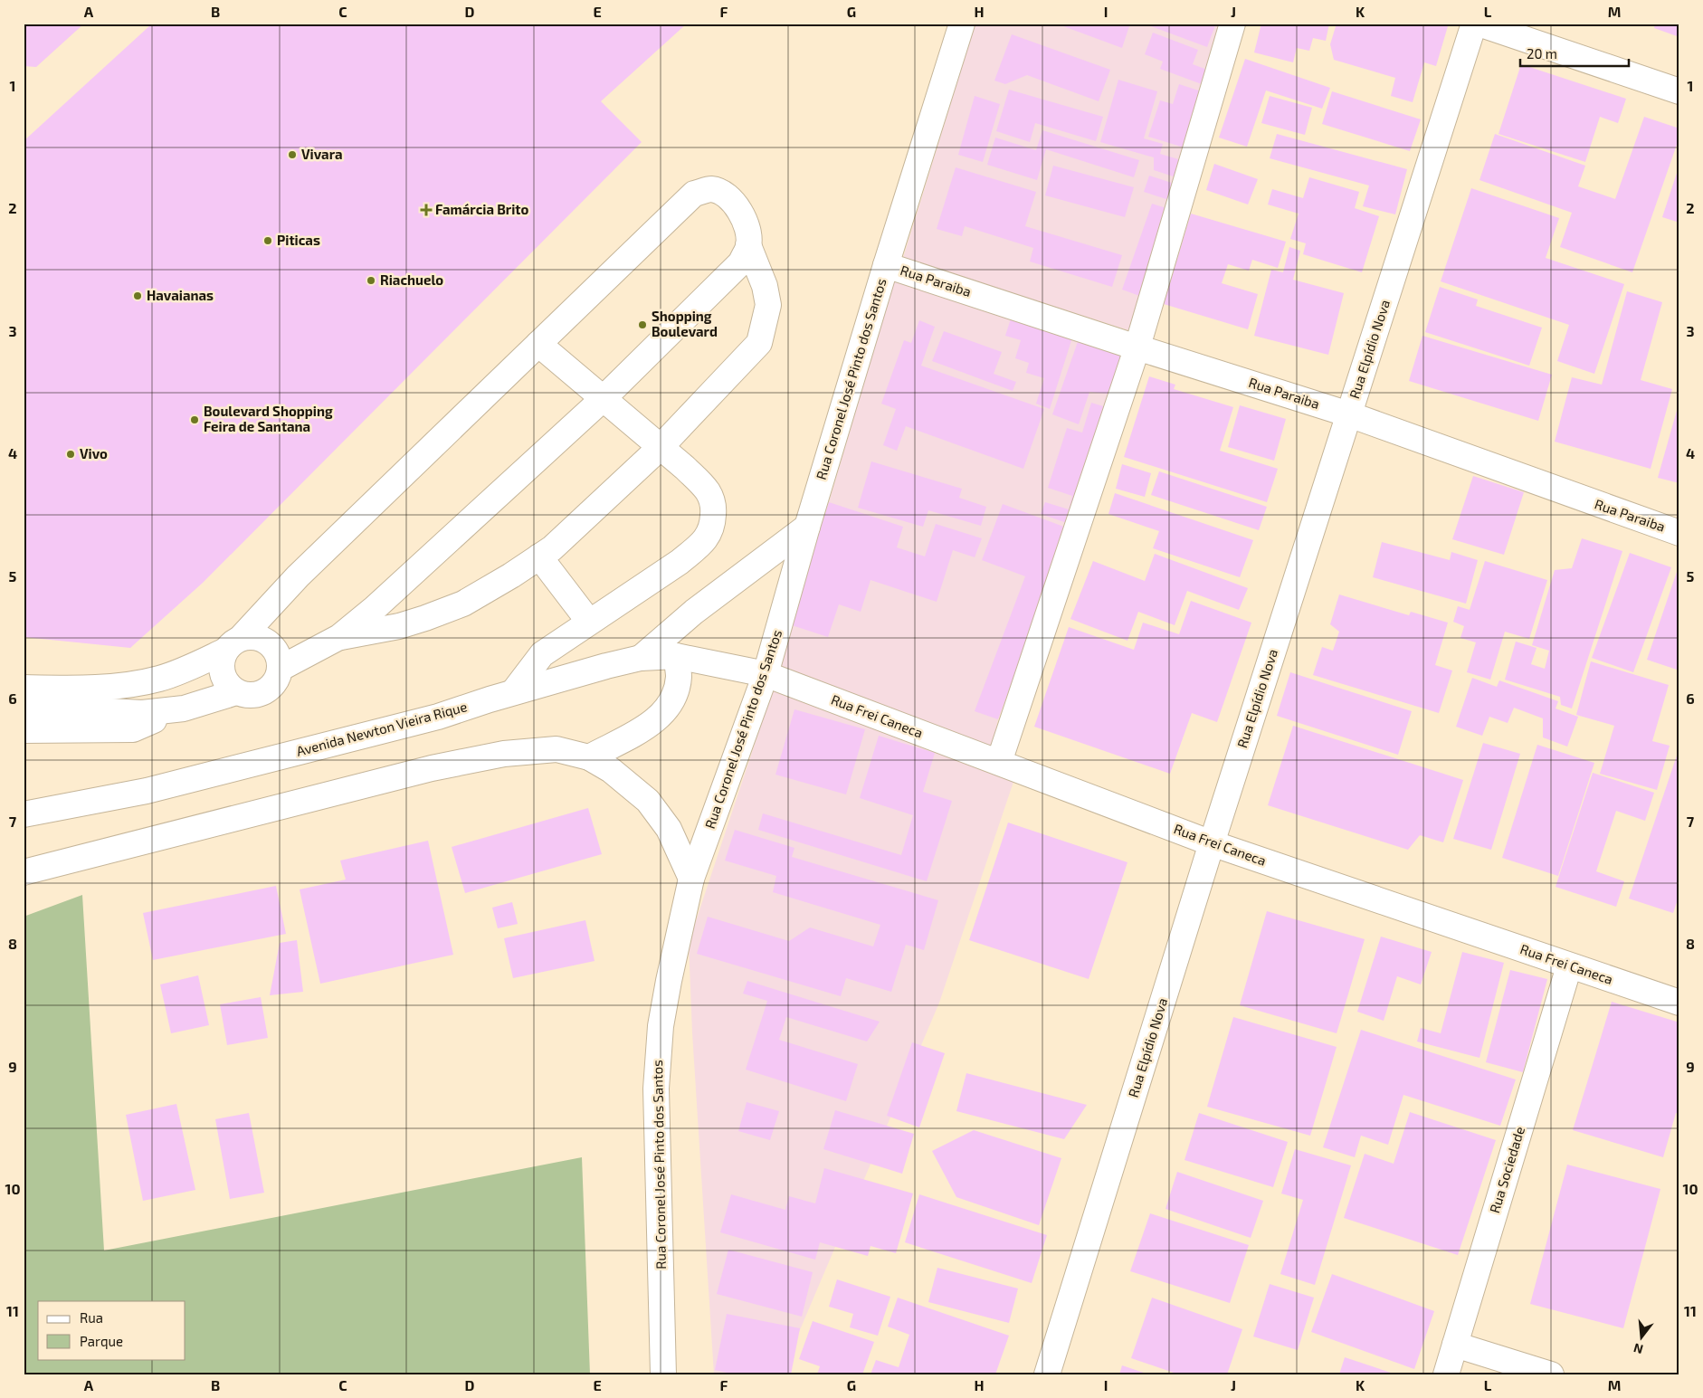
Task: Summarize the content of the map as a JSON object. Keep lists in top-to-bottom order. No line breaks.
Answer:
{"streets":{"street":["Rua Paraiba","Rua Elpídio Nova","Rua Coronel José Pinto dos Santos","Rua Frei Caneca","Avenida Newton Vieira Rique","Rua Sociedade"]},"crossings":[["Rua Paraiba","Rua Elpídio Nova"],["Rua Paraiba","Rua Coronel José Pinto dos Santos"],["Rua Elpídio Nova","Rua Frei Caneca"],["Rua Coronel José Pinto dos Santos","Rua Frei Caneca"],["Rua Coronel José Pinto dos Santos","Avenida Newton Vieira Rique"],["Rua Frei Caneca","Avenida Newton Vieira Rique"],["Rua Frei Caneca","Rua Sociedade"]],"places":{"other":["Vivara","Piticas","Riachuelo","Havaianas","Shopping Boulevard","Boulevard Shopping Feira de Santana","Vivo"],"health":["Famárcia Brito"]},"legend":["Rua","Parque"],"scale_bar":"20 m","north":"bottom","grid":{"columns":["A","B","C","D","E","F","G","H","I","J","K","L","M"],"rows":["1","2","3","4","5","6","7","8","9","10","11"]}}
